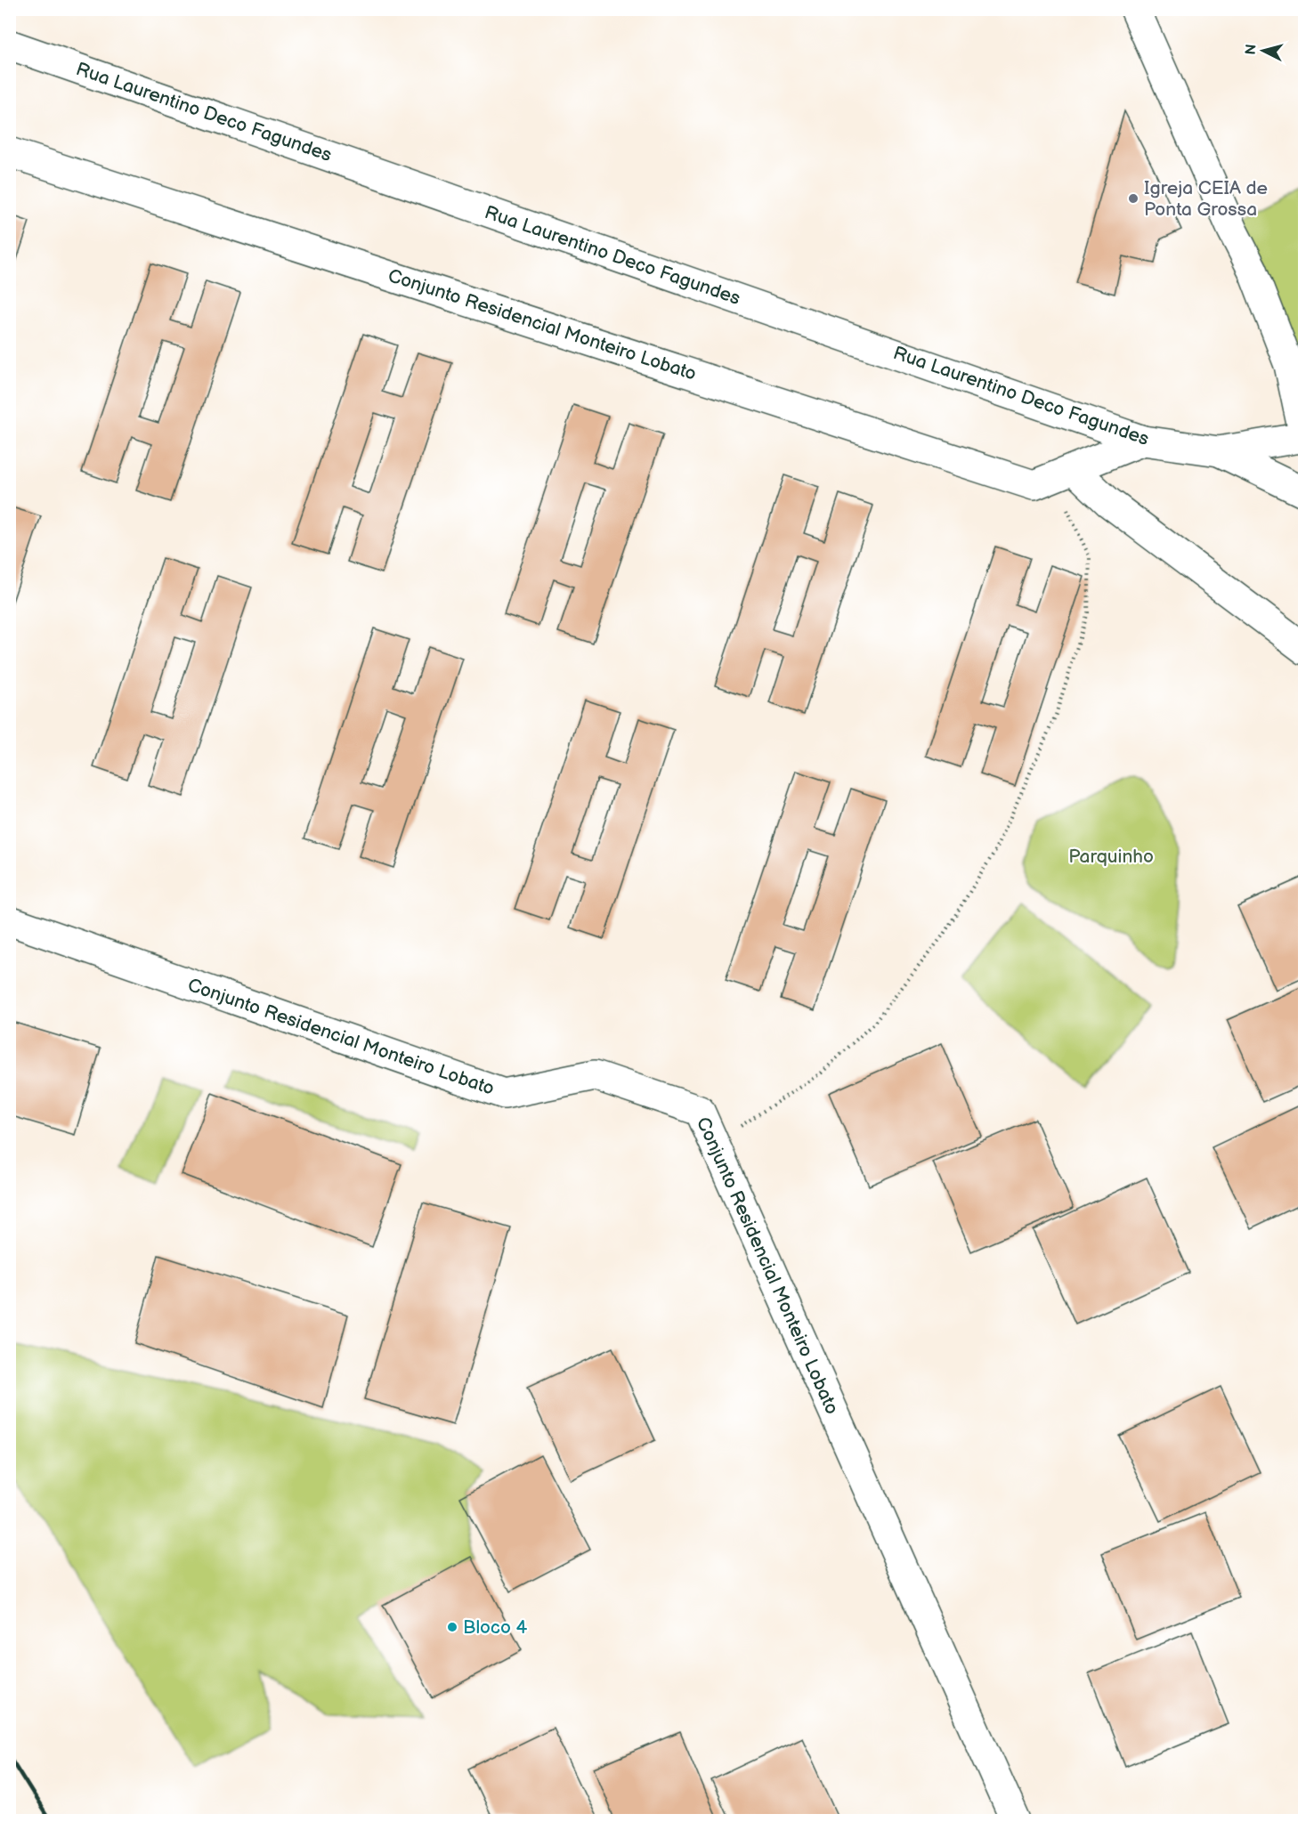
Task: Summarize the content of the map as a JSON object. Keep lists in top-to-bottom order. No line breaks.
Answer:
{"streets":{"street":["Rua Laurentino Deco Fagundes","Conjunto Residencial Monteiro Lobato"]},"crossings":[["Rua Laurentino Deco Fagundes","Conjunto Residencial Monteiro Lobato"]],"parks":["Parquinho"],"places":["Igreja CEIA de Ponta Grossa","Bloco 4"],"north":"left"}
